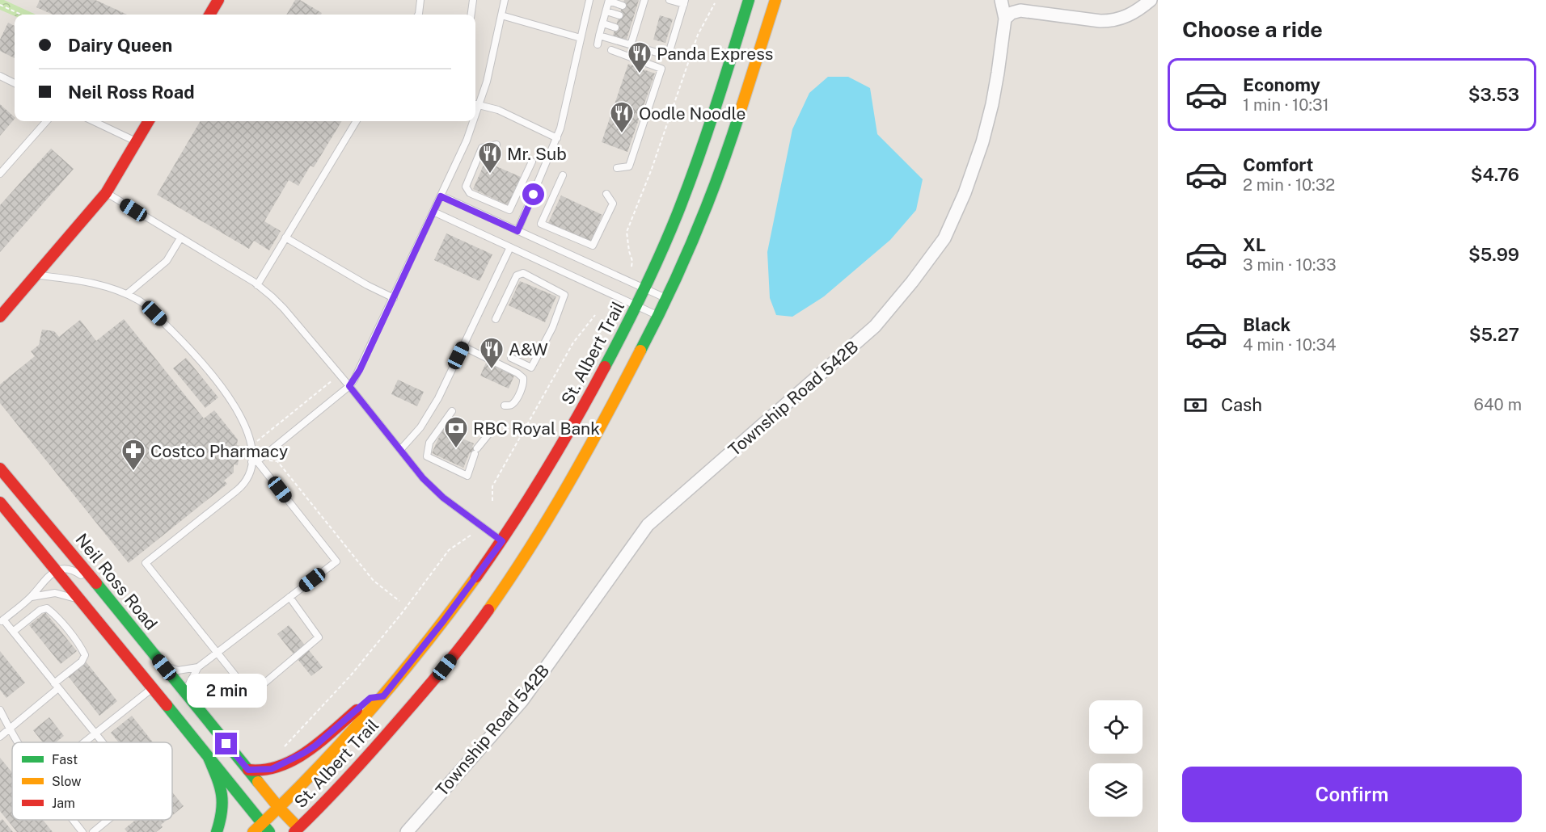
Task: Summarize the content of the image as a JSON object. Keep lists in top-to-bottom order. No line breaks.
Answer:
{"streets":{"main road":["St. Albert Trail","Neil Ross Road"],"street":["Township Road 542B"]},"crossings":[["St. Albert Trail","Neil Ross Road"]],"places":{"restaurant":["Panda Express","Oodle Noodle","Mr. Sub","A&W"],"bank":["RBC Royal Bank"],"pharmacy":["Costco Pharmacy"]},"legend":["Fast","Slow","Jam"],"page":{"heading":"Choose a ride","banner":["Dairy Queen","Neil Ross Road"],"list":[{"name":"Economy","note":"1 min · 10:31","value":"$3.53"},{"name":"Comfort","note":"2 min · 10:32","value":"$4.76"},{"name":"XL","note":"3 min · 10:33","value":"$5.99"},{"name":"Black","note":"4 min · 10:34","value":"$5.27"}],"pay":["Cash","640 m"],"bubble":"2 min","buttons":"Confirm"}}
